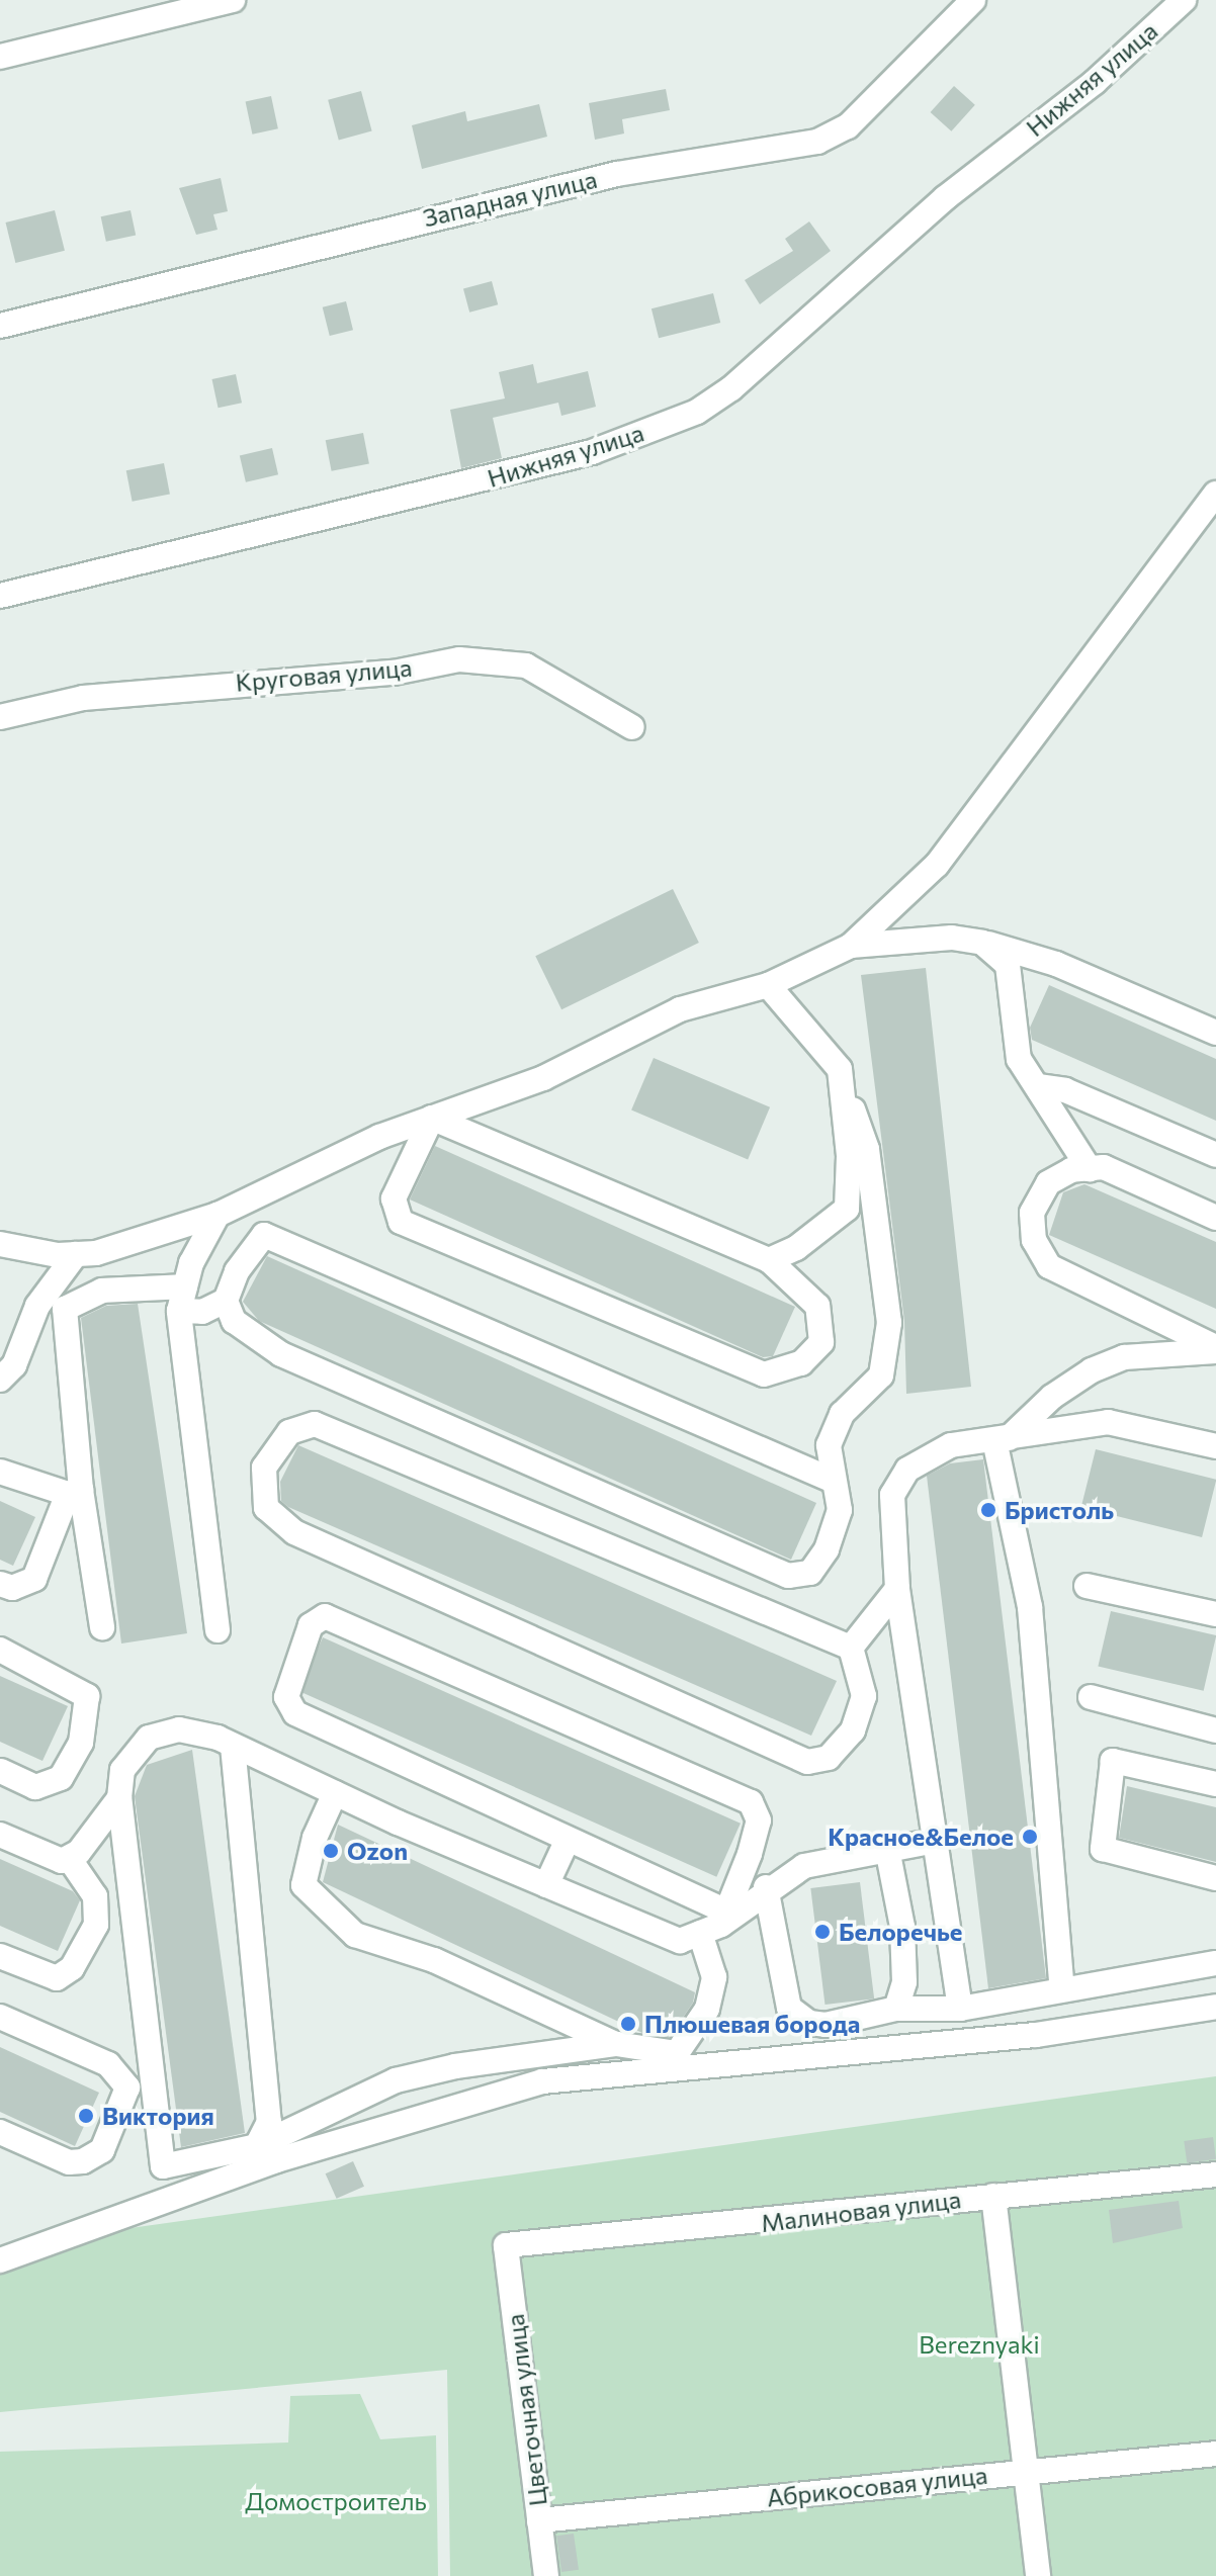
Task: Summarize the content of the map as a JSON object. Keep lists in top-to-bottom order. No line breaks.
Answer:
{"streets":{"street":["Нижняя улица","Западная улица","Круговая улица","Малиновая улица","Цветочная улица","Абрикосовая улица"]},"crossings":[["Малиновая улица","Цветочная улица"],["Цветочная улица","Абрикосовая улица"]],"parks":["Bereznyaki","Домостроитель"],"places":["Бристоль","Красное&Белое","Ozon","Белоречье","Плюшевая борода","Виктория"]}
